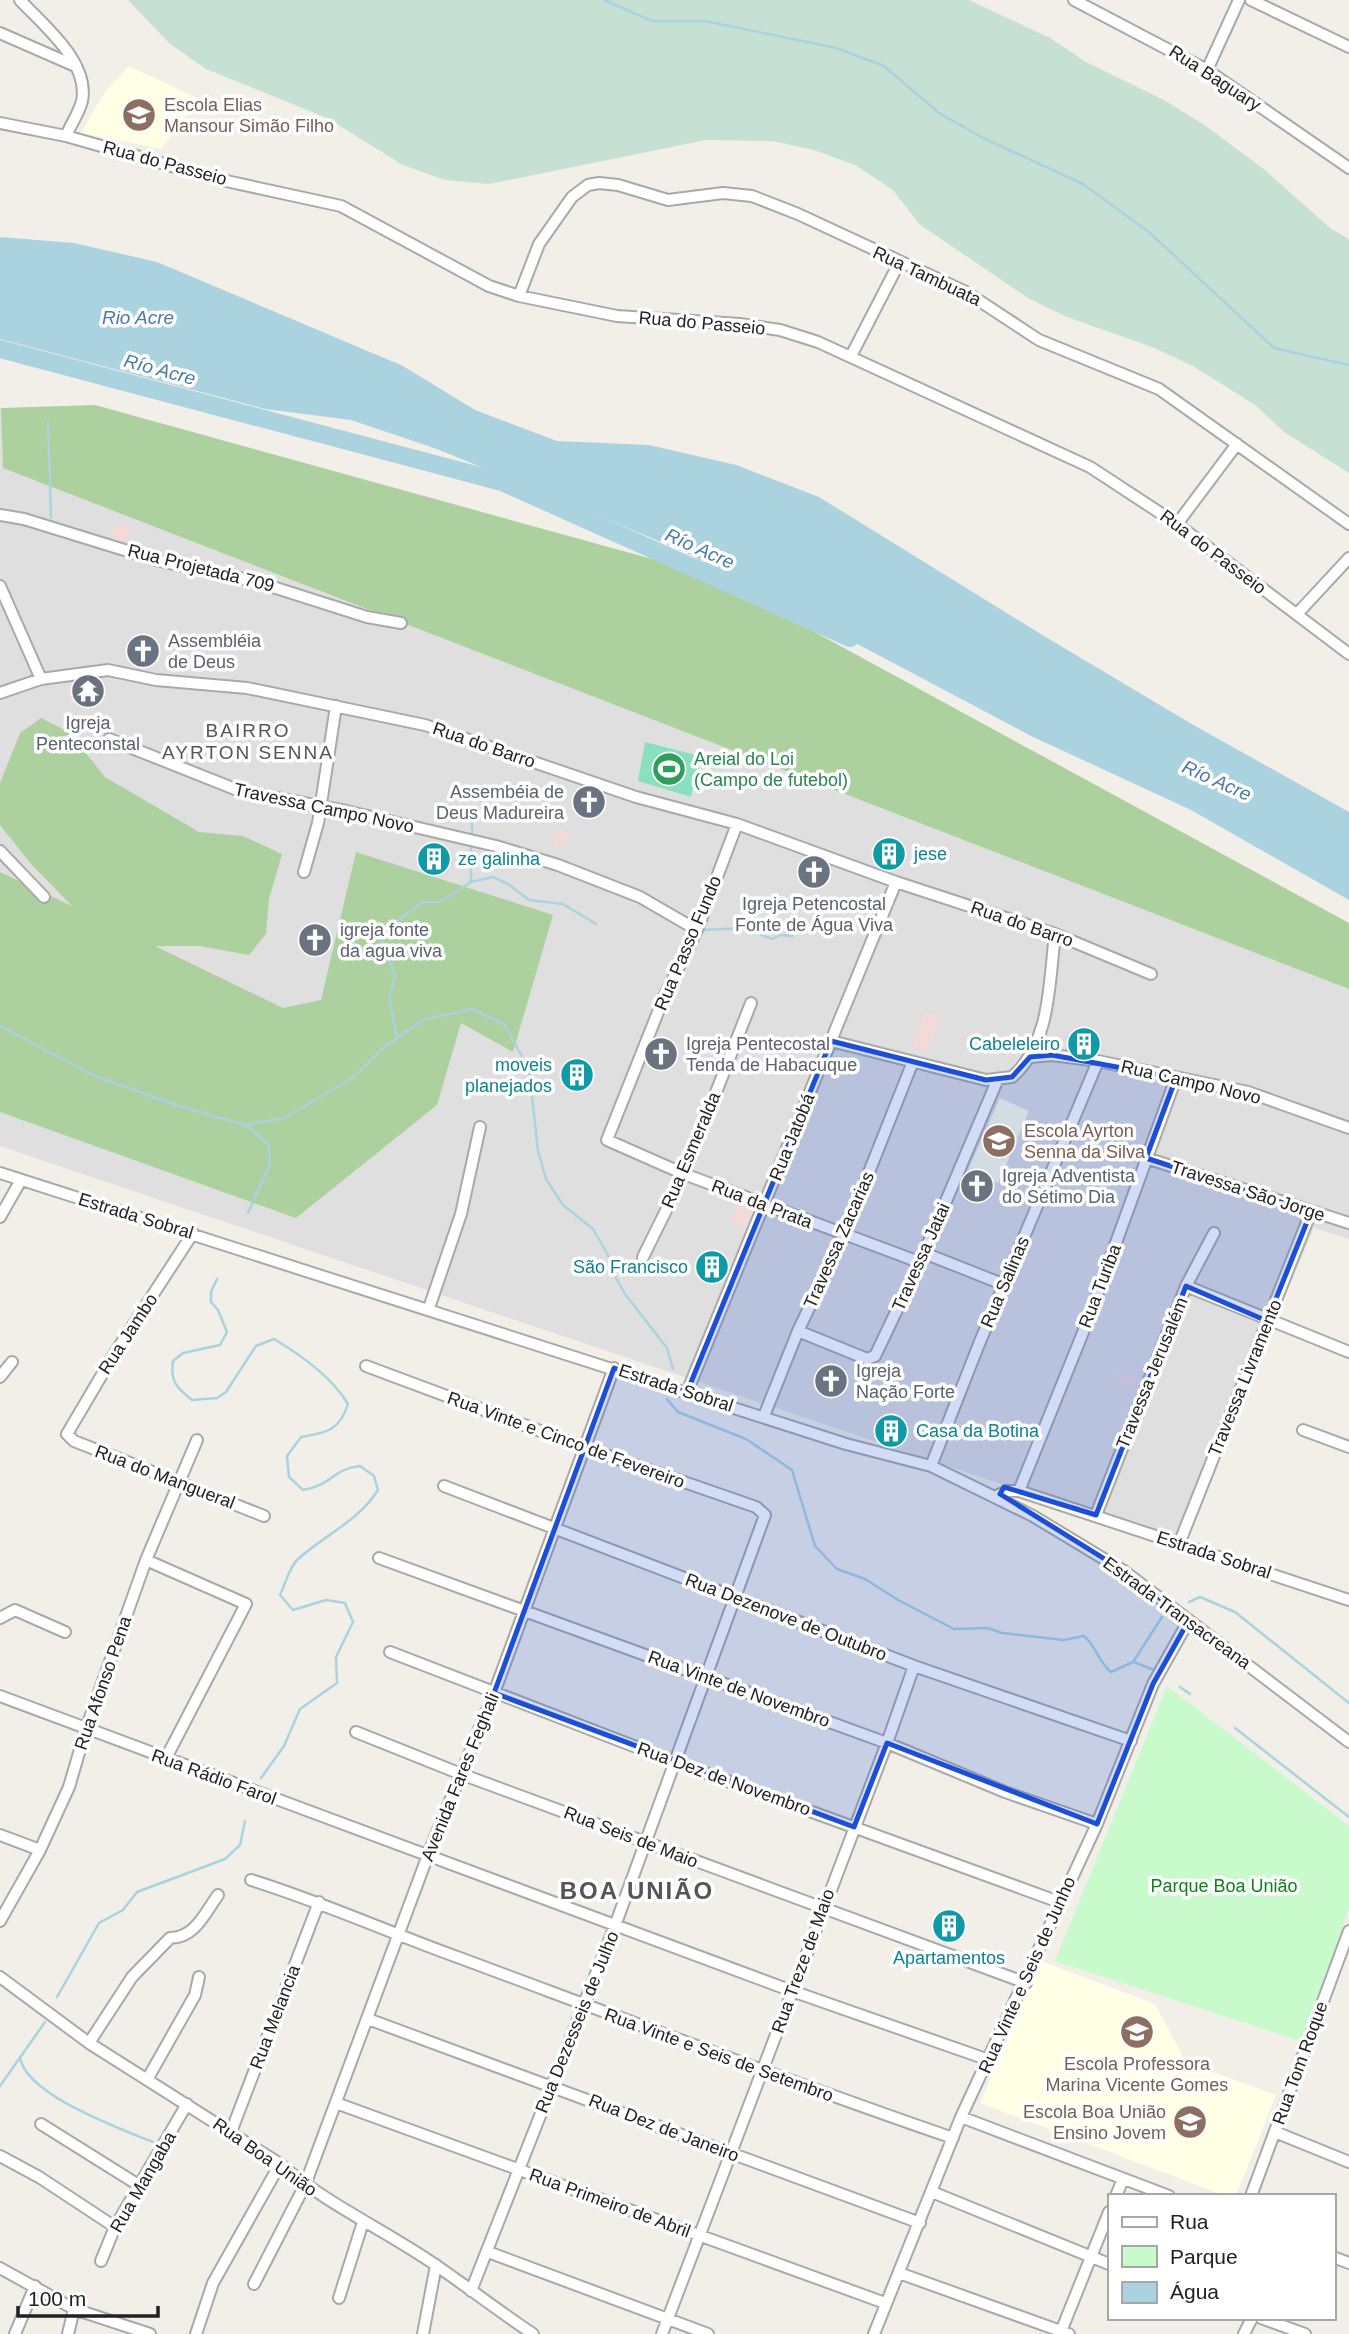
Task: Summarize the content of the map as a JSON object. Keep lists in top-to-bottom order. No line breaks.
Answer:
{"streets":{"street":["Rua Baguary","Rua do Passeio","Rua Tambuata","Rua Projetada 709","Rua do Barro","Travessa Campo Novo","Rua Passo Fundo","Rua Campo Novo","Rua Jatobá","Rua Esmeralda","Travessa São Jorge","Rua da Prata","Estrada Sobral","Travessa Zacarias","Travessa Jatai","Rua Salinas","Rua Turiba","Rua Jambo","Travessa Jerusalém","Travessa Livramento","Rua Vinte e Cinco de Fevereiro","Rua do Mangueral","Estrada Transacreana","Rua Dezenove de Outubro","Rua Afonso Pena","Rua Vinte de Novembro","Rua Rádio Farol","Avenida Fares Feghali","Rua Dez de Novembro","Rua Seis de Maio","Rua Treze de Maio","Rua Vinte e Seis de Junho","Rua Melancia","Rua Dezesseis de Julho","Rua Vinte e Seis de Setembro","Rua Tom Roque","Rua Dez de Janeiro","Rua Boa União","Rua Mangaba","Rua Primeiro de Abril"]},"crossings":[["Rua do Passeio","Rua Tambuata"],["Rua do Barro","Rua Passo Fundo"],["Rua do Barro","Rua Jatobá"],["Travessa Campo Novo","Rua Passo Fundo"],["Rua Passo Fundo","Rua da Prata"],["Rua Campo Novo","Rua Salinas"],["Rua Campo Novo","Rua Turiba"],["Rua Jatobá","Rua da Prata"],["Rua Jatobá","Estrada Sobral"],["Rua Esmeralda","Rua da Prata"],["Travessa São Jorge","Rua Turiba"],["Travessa São Jorge","Travessa Livramento"],["Rua da Prata","Travessa Zacarias"],["Rua da Prata","Travessa Jatai"],["Rua da Prata","Rua Salinas"],["Estrada Sobral","Travessa Zacarias"],["Estrada Sobral","Rua Salinas"],["Estrada Sobral","Rua Turiba"],["Estrada Sobral","Rua Jambo"],["Estrada Sobral","Travessa Jerusalém"],["Estrada Sobral","Travessa Livramento"],["Estrada Sobral","Estrada Transacreana"],["Estrada Sobral","Avenida Fares Feghali"],["Travessa Zacarias","Travessa Jatai"],["Rua Jambo","Rua do Mangueral"],["Rua Vinte e Cinco de Fevereiro","Avenida Fares Feghali"],["Rua Vinte e Cinco de Fevereiro","Rua Dezesseis de Julho"],["Rua do Mangueral","Rua Afonso Pena"],["Estrada Transacreana","Rua Vinte e Seis de Junho"],["Rua Dezenove de Outubro","Avenida Fares Feghali"],["Rua Dezenove de Outubro","Rua Treze de Maio"],["Rua Dezenove de Outubro","Rua Vinte e Seis de Junho"],["Rua Dezenove de Outubro","Rua Dezesseis de Julho"],["Rua Afonso Pena","Rua Rádio Farol"],["Rua Vinte de Novembro","Avenida Fares Feghali"],["Rua Vinte de Novembro","Rua Treze de Maio"],["Rua Vinte de Novembro","Rua Vinte e Seis de Junho"],["Rua Vinte de Novembro","Rua Dezesseis de Julho"],["Rua Rádio Farol","Avenida Fares Feghali"],["Rua Rádio Farol","Rua Treze de Maio"],["Rua Rádio Farol","Rua Vinte e Seis de Junho"],["Rua Rádio Farol","Rua Dezesseis de Julho"],["Avenida Fares Feghali","Rua Dez de Novembro"],["Avenida Fares Feghali","Rua Seis de Maio"],["Avenida Fares Feghali","Rua Vinte e Seis de Setembro"],["Avenida Fares Feghali","Rua Dez de Janeiro"],["Avenida Fares Feghali","Rua Boa União"],["Avenida Fares Feghali","Rua Primeiro de Abril"],["Rua Dez de Novembro","Rua Treze de Maio"],["Rua Dez de Novembro","Rua Vinte e Seis de Junho"],["Rua Dez de Novembro","Rua Dezesseis de Julho"],["Rua Seis de Maio","Rua Treze de Maio"],["Rua Seis de Maio","Rua Vinte e Seis de Junho"],["Rua Seis de Maio","Rua Dezesseis de Julho"],["Rua Treze de Maio","Rua Vinte e Seis de Setembro"],["Rua Treze de Maio","Rua Dez de Janeiro"],["Rua Treze de Maio","Rua Primeiro de Abril"],["Rua Vinte e Seis de Junho","Rua Vinte e Seis de Setembro"],["Rua Vinte e Seis de Junho","Rua Dez de Janeiro"],["Rua Vinte e Seis de Junho","Rua Primeiro de Abril"],["Rua Melancia","Rua Vinte e Seis de Setembro"],["Rua Melancia","Rua Boa União"],["Rua Dezesseis de Julho","Rua Vinte e Seis de Setembro"],["Rua Dezesseis de Julho","Rua Dez de Janeiro"],["Rua Dezesseis de Julho","Rua Boa União"],["Rua Dezesseis de Julho","Rua Primeiro de Abril"],["Rua Boa União","Rua Mangaba"]],"districts":["BAIRRO AYRTON SENNA","BOA UNIÃO"],"water":["Rio Acre","Río Acre"],"parks":["Parque Boa União"],"places":{"school or university":["Escola Elias Mansour Simão Filho","Escola Ayrton Senna da Silva","Escola Professora Marina Vicente Gomes","Escola Boa União Ensino Jovem"],"church":["Assembléia de Deus","Assembéia de Deus Madureira","Igreja Petencostal Fonte de Água Viva","igreja fonte da agua viva","Igreja Pentecostal Tenda de Habacuque","Igreja Adventista do Sétimo Dia","Igreja Nação Forte"],"temple":["Igreja Penteconstal"],"sports":["Areial do Loi (Campo de futebol)"],"building":["jese","ze galinha","Cabeleleiro","moveis planejados","São Francisco","Casa da Botina","Apartamentos"]},"legend":["Rua","Parque","Água"],"scale_bar":"100 m"}
